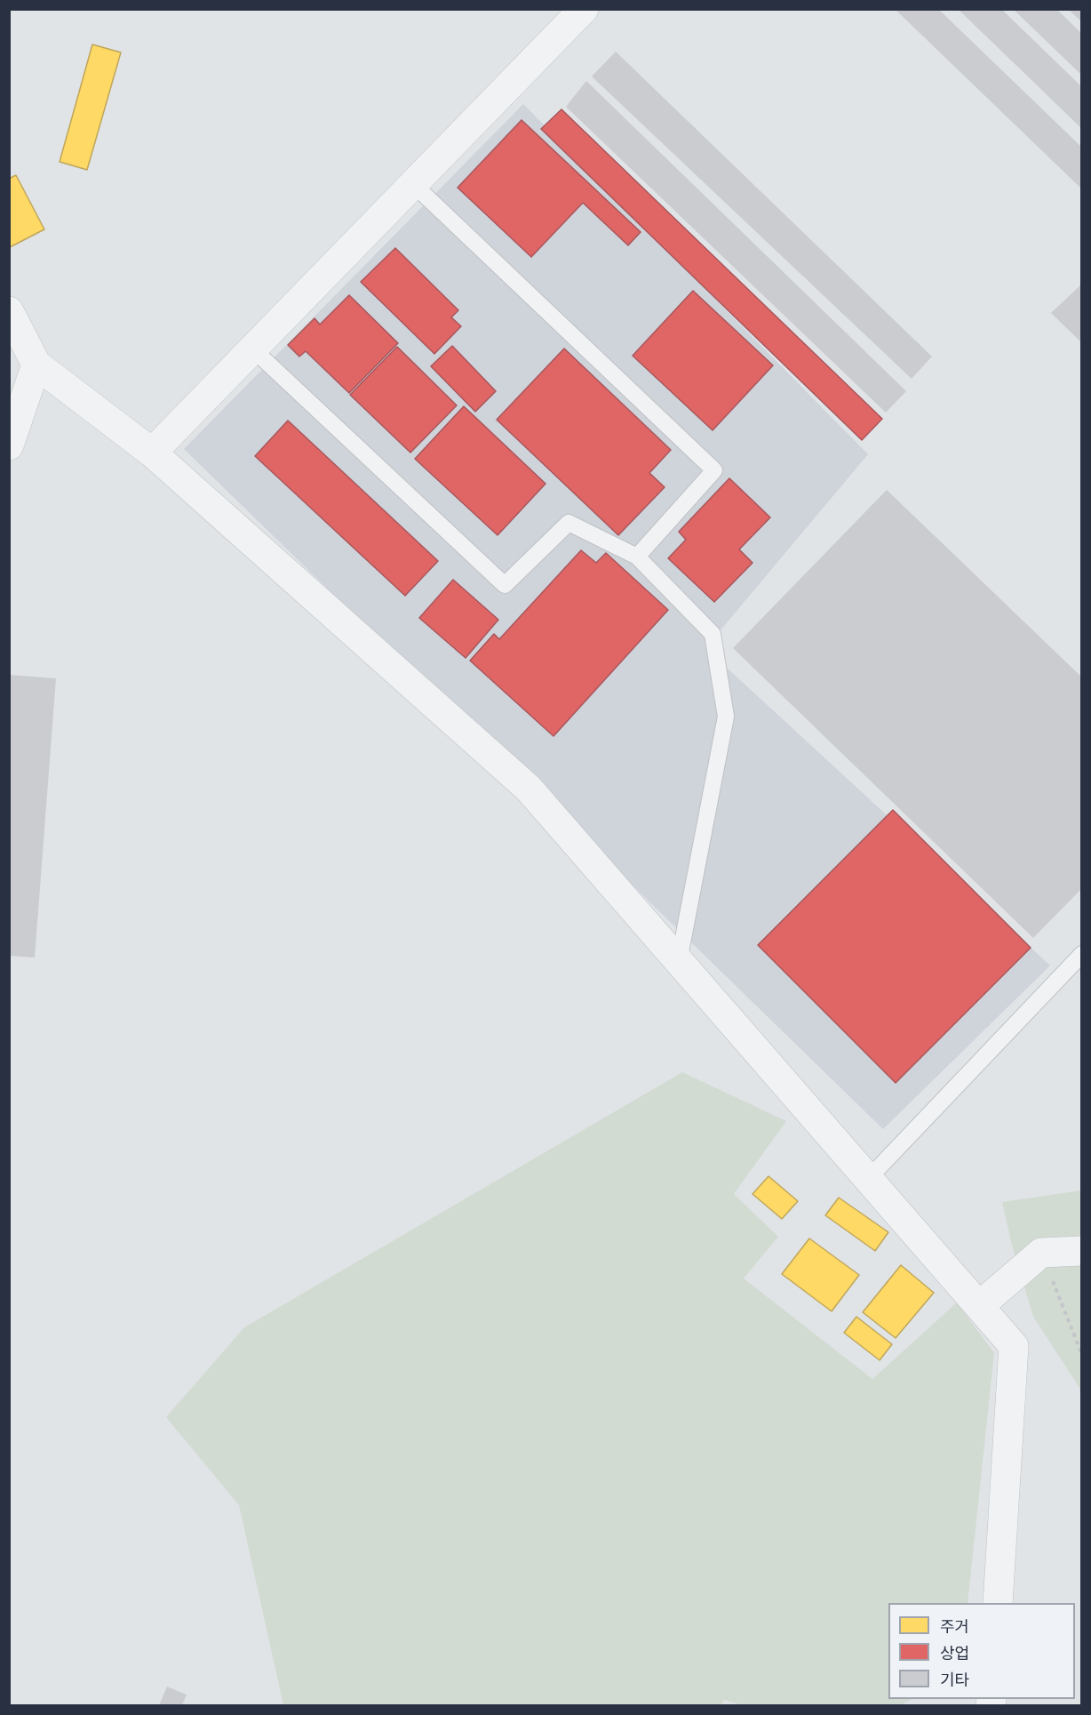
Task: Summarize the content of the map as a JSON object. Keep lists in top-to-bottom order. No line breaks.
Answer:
{"legend":["주거","상업","기타"]}
